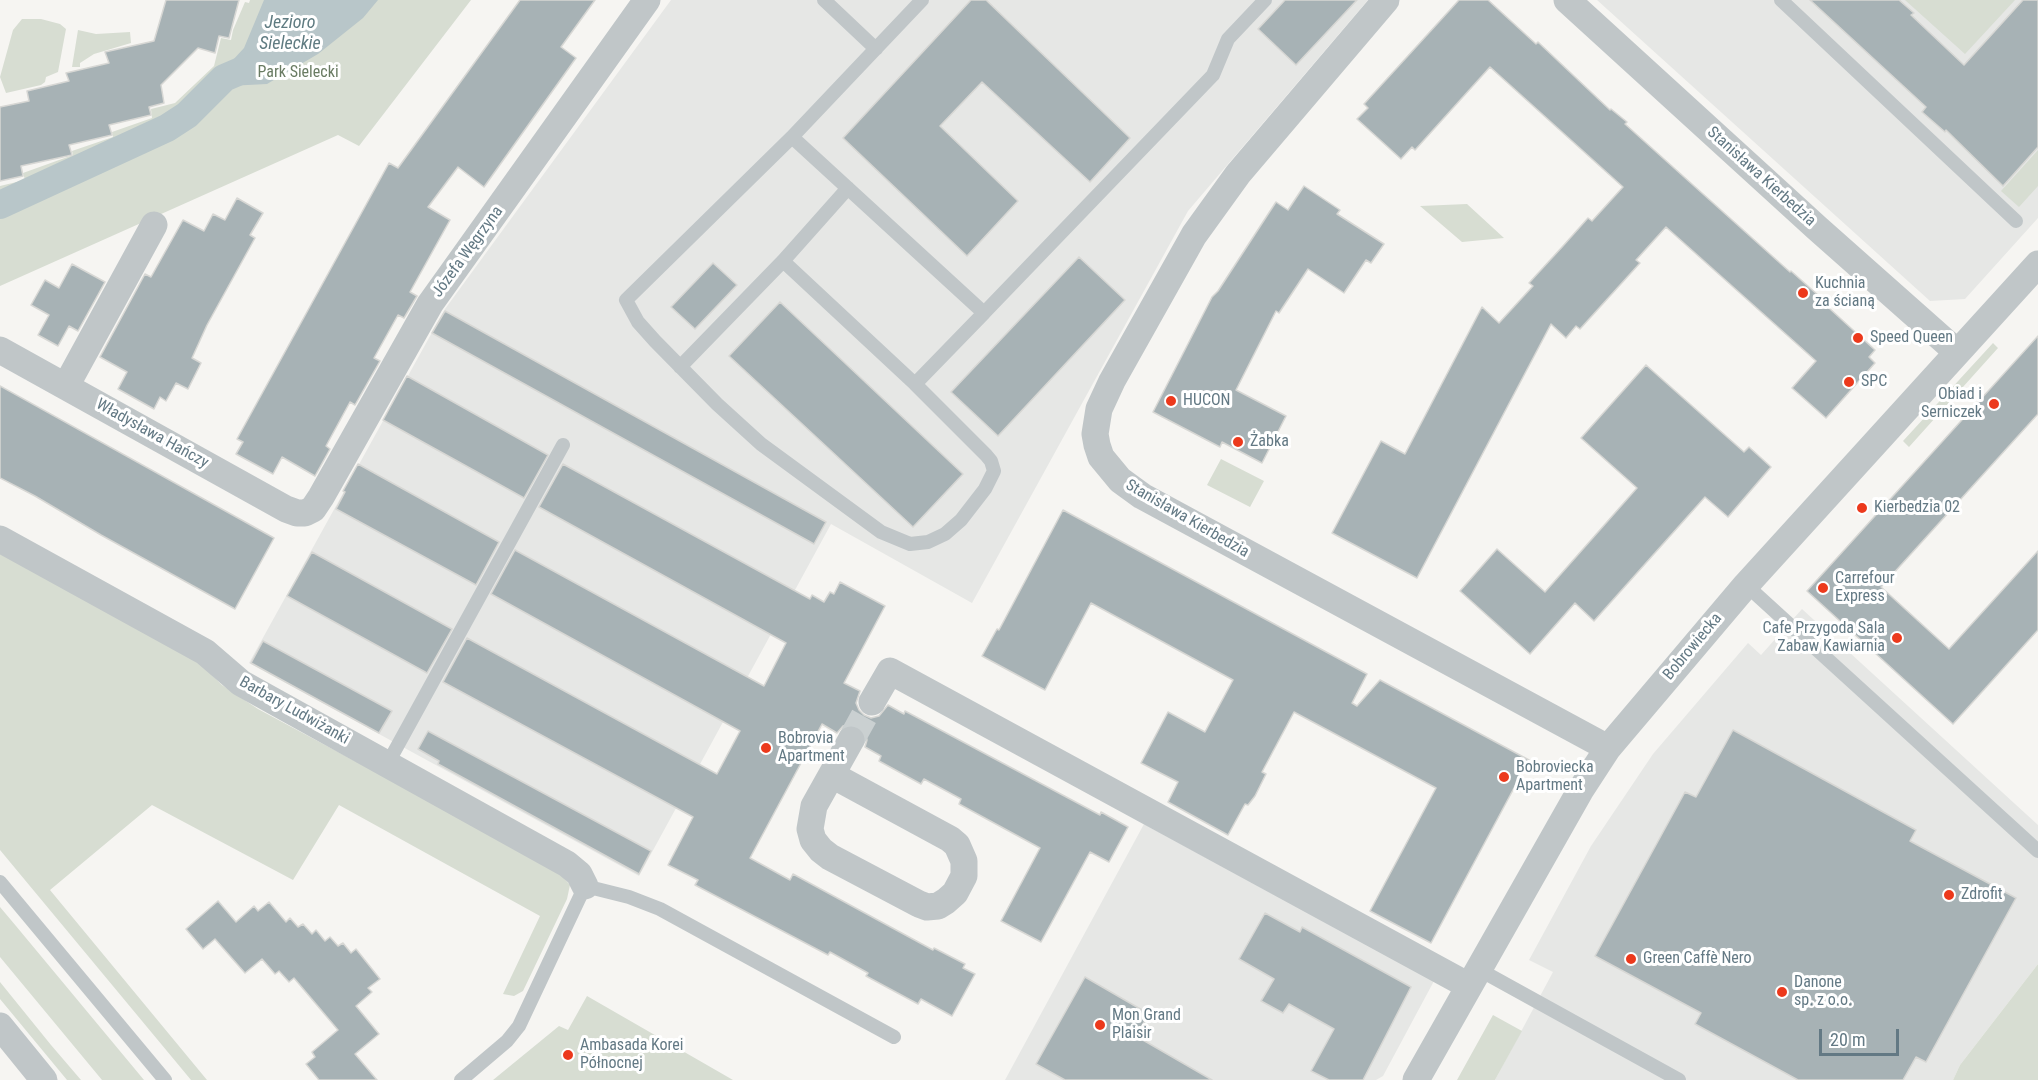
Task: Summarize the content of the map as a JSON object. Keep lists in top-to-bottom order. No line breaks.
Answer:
{"streets":{"street":["Stanisława Kierbedzia","Józefa Węgrzyna","Władysława Hańczy","Bobrowiecka","Barbary Ludwiżanki"]},"crossings":[["Stanisława Kierbedzia","Bobrowiecka"],["Józefa Węgrzyna","Władysława Hańczy"]],"water":["Jezioro Sieleckie"],"parks":["Park Sielecki"],"places":["Kuchnia za ścianą","Speed Queen","SPC","HUCON","Obiad i Serniczek","Żabka","Kierbedzia 02","Carrefour Express","Cafe Przygoda Sala Zabaw Kawiarnia","Bobrovia Apartment","Bobroviecka Apartment","Zdrofit","Green Caffè Nero","Danone sp. z o.o.","Mon Grand Plaisir","Ambasada Korei Północnej"],"scale_bar":"20 m"}
